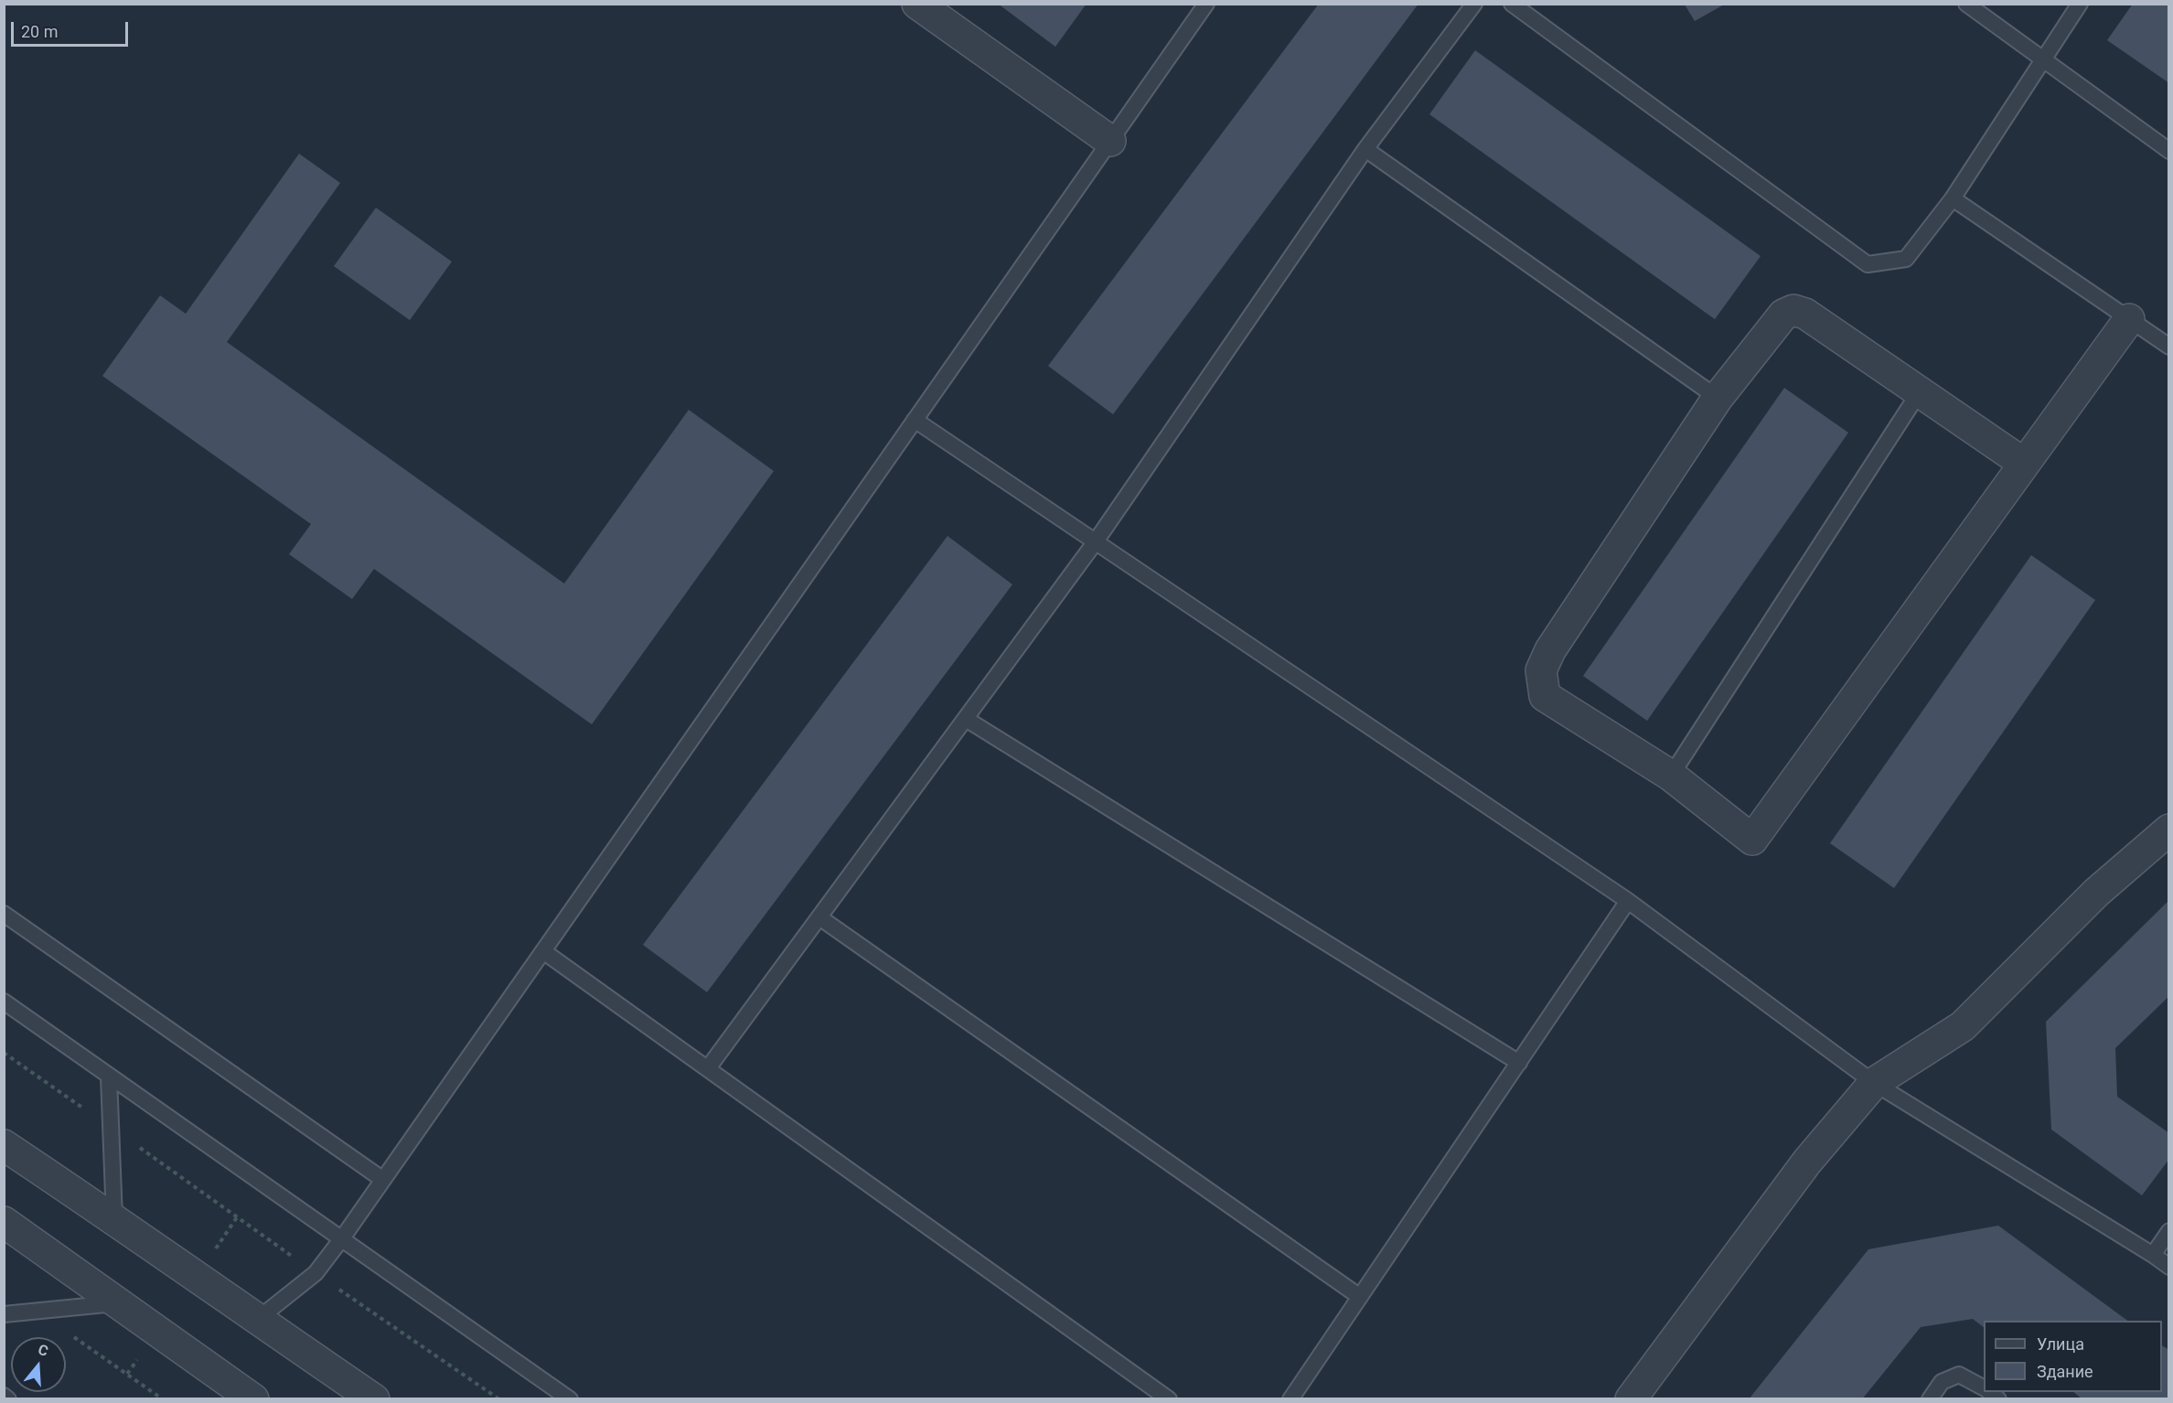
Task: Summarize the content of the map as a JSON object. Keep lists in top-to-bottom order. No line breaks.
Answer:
{"legend":["Улица","Здание"],"scale_bar":"20 m","north":"top"}
